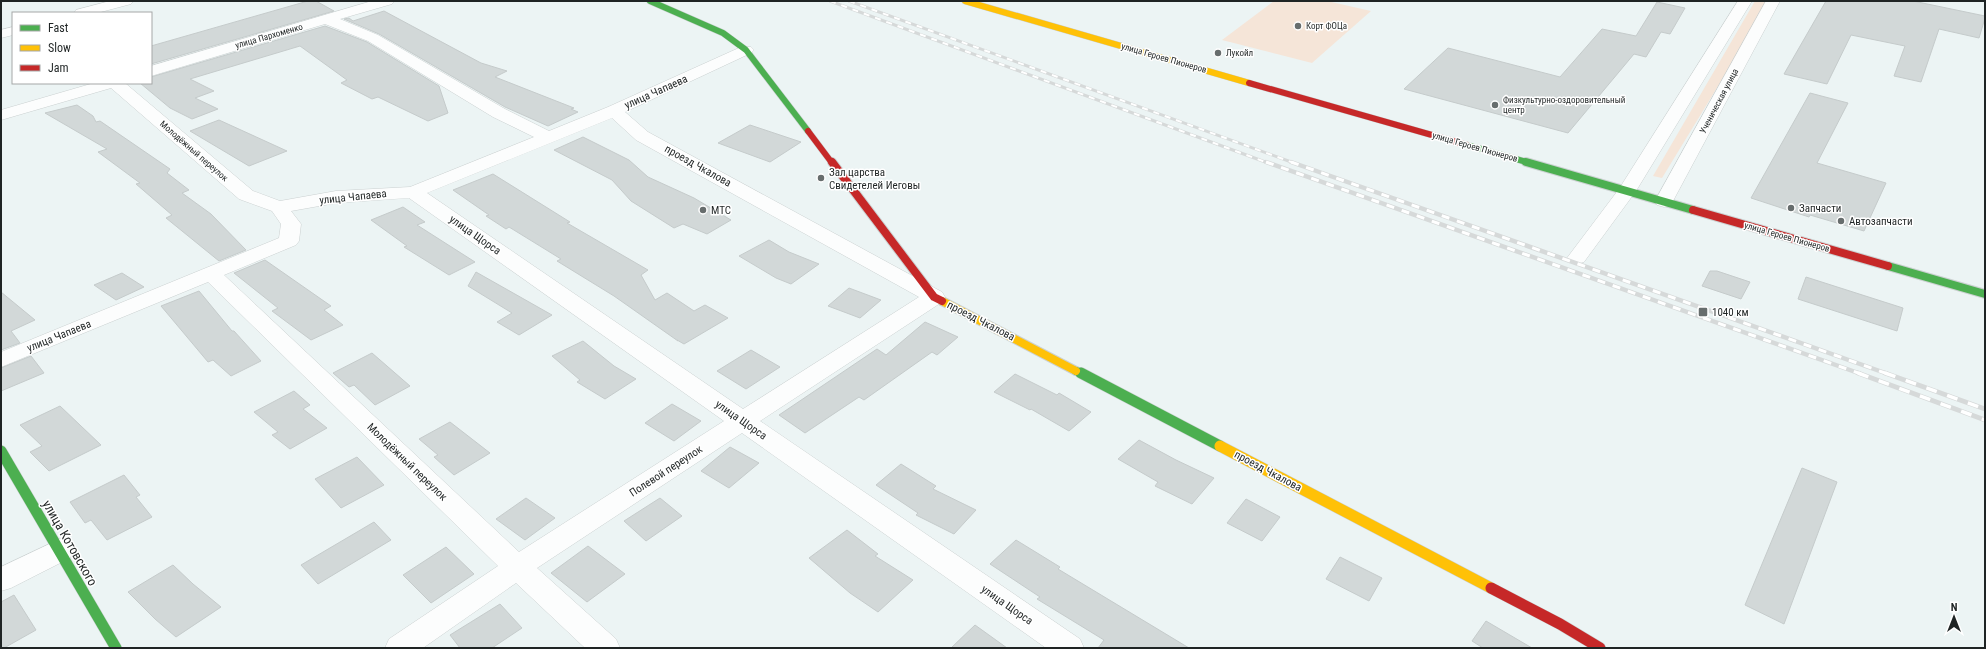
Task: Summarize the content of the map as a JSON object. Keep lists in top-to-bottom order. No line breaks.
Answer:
{"streets":{"street":["улица Пархоменко","улица Героев Пионеров","улица Чапаева","Ученическая улица","Молодёжный переулок","проезд Чкалова","улица Щорса","Полевой переулок","улица Котовского"]},"crossings":[["улица Героев Пионеров","Ученическая улица"],["улица Чапаева","Молодёжный переулок"],["улица Чапаева","проезд Чкалова"],["улица Чапаева","улица Щорса"],["Молодёжный переулок","Полевой переулок"],["проезд Чкалова","Полевой переулок"],["улица Щорса","Полевой переулок"]],"places":{"other":["Корт ФОЦа","Лукойл","Физкультурно-оздоровительный центр","Зал царства Свидетелей Иеговы","Запчасти","МТС","Автозапчасти"],"transit":["1040 км"]},"legend":["Fast","Slow","Jam"],"north":"top"}
